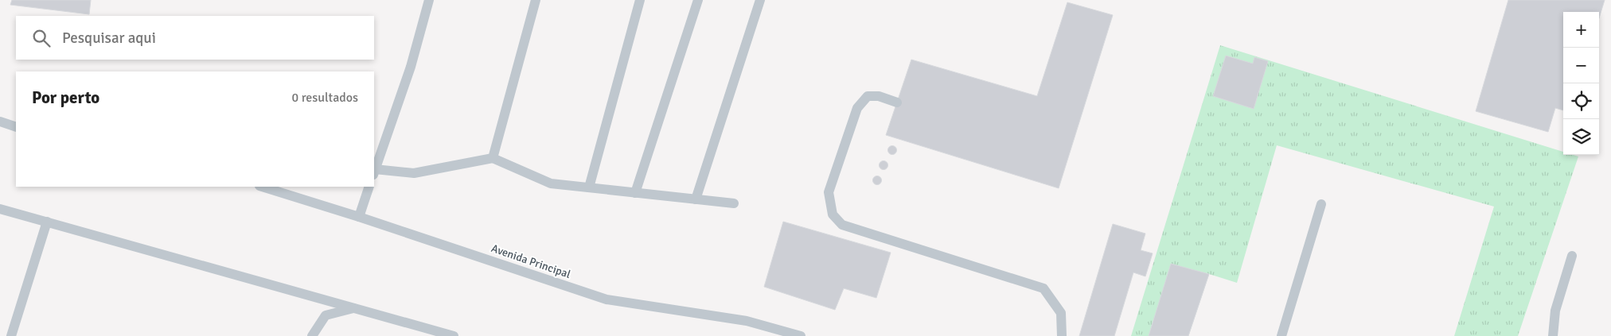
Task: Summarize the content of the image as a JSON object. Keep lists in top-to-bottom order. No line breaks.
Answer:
{"streets":{"lane":["Avenida Principal"]},"page":{"map_buttons":["+","−"],"search":"Pesquisar aqui","heading":["Por perto","0 resultados"]}}
